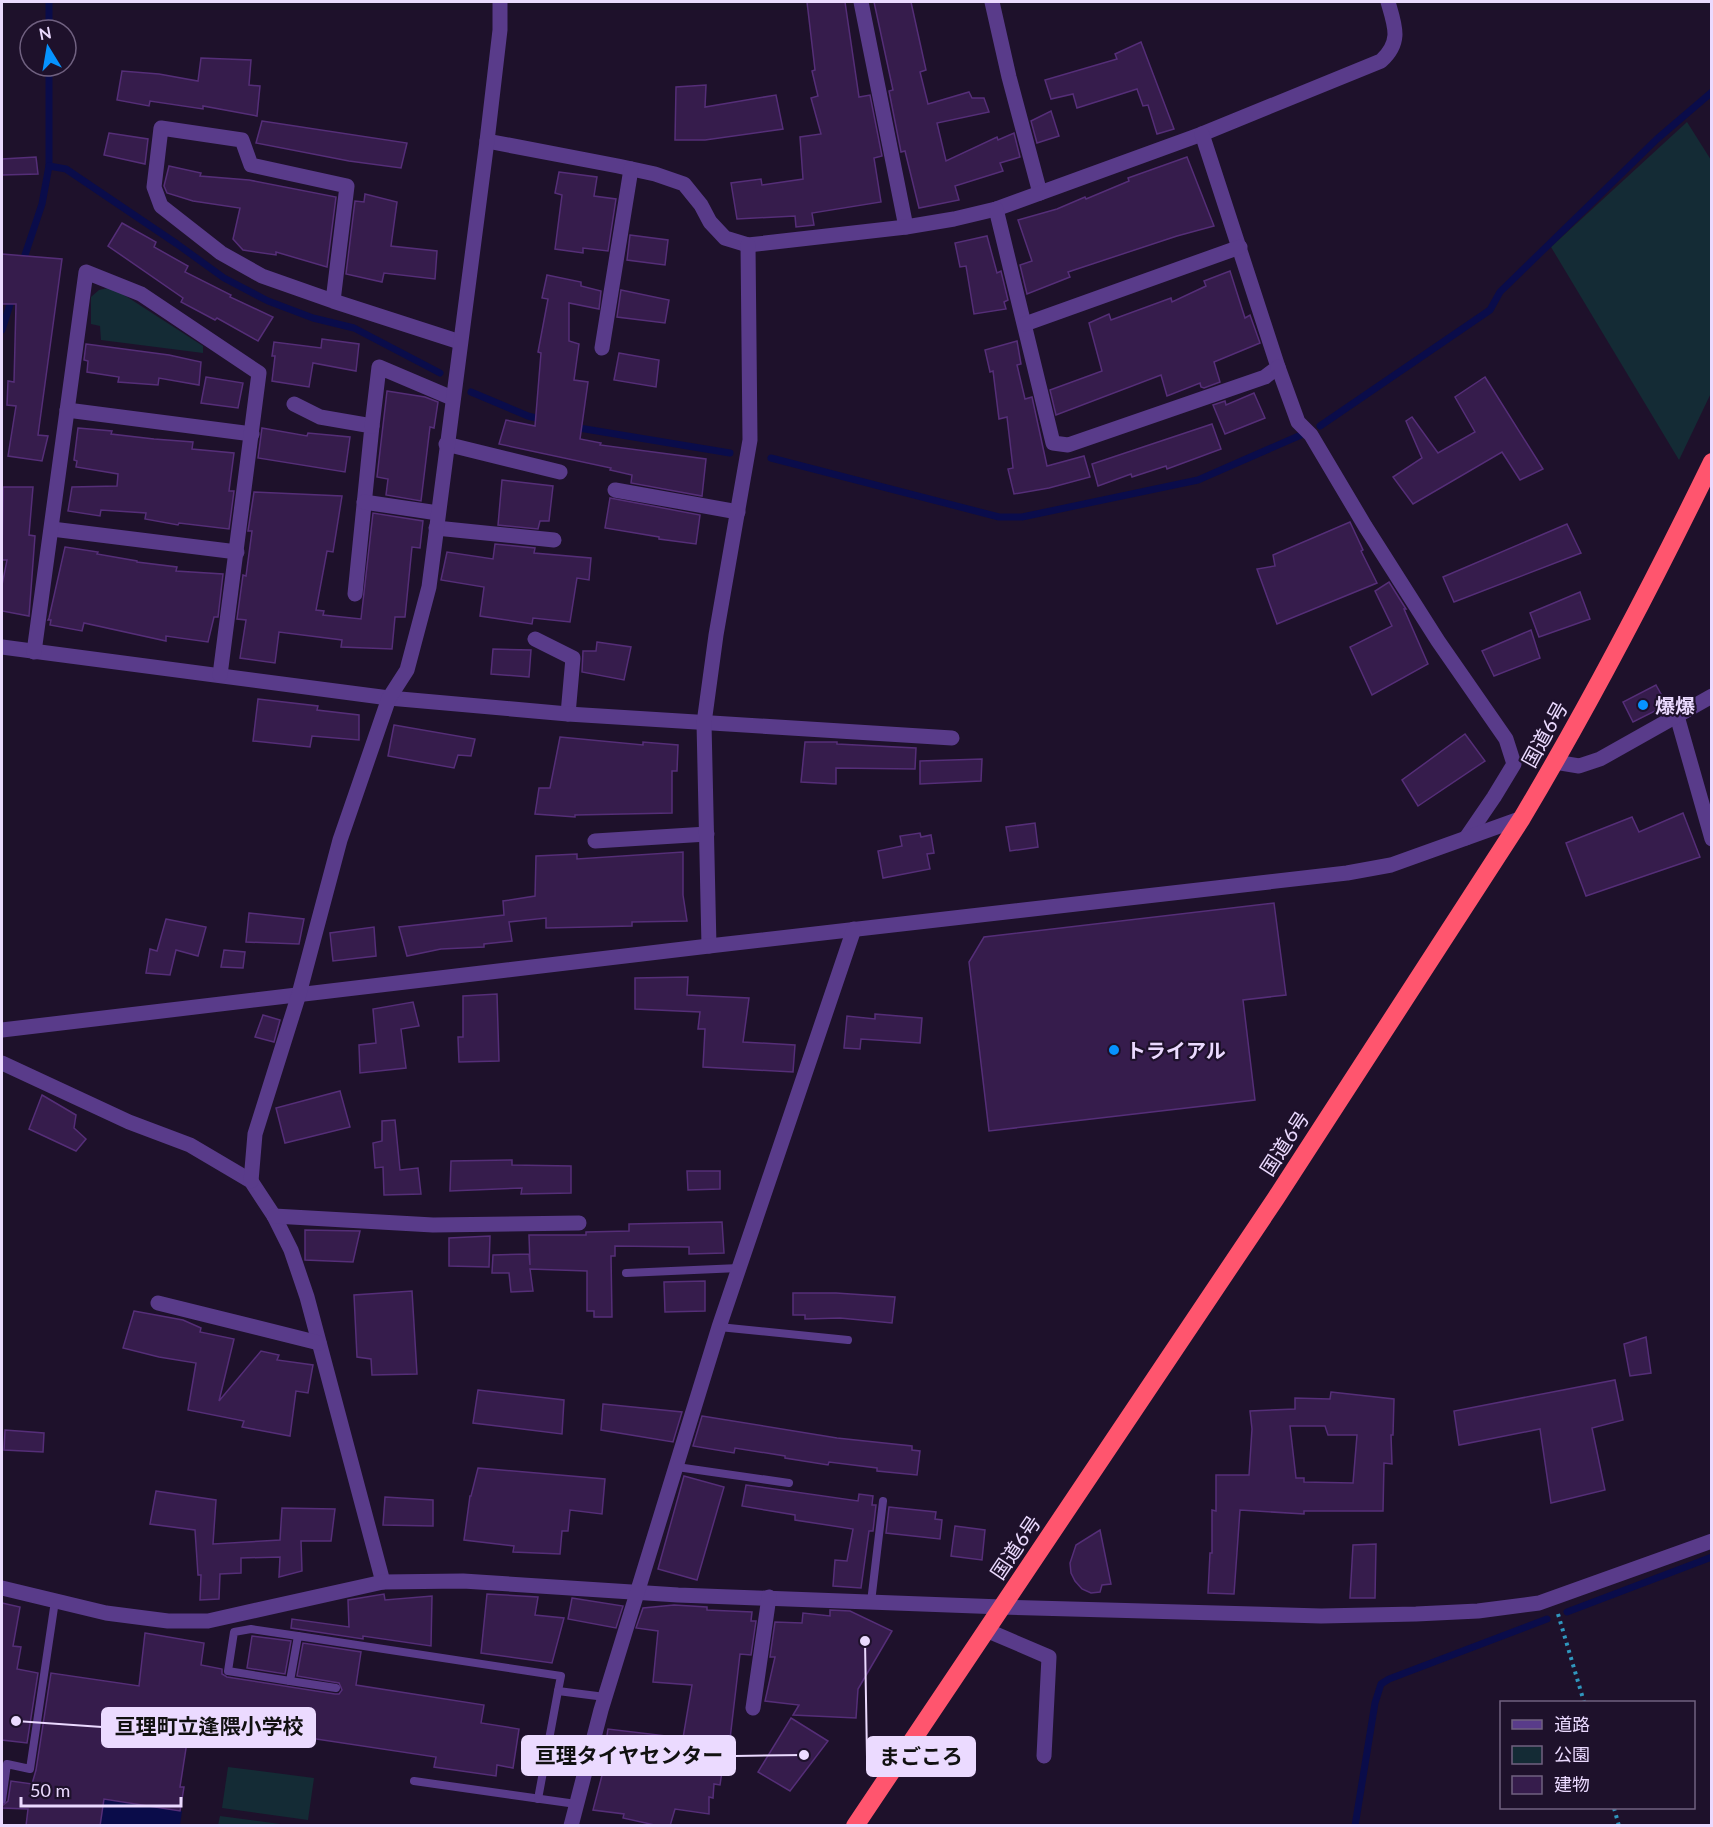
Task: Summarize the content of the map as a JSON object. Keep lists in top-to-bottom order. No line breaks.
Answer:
{"streets":{"highway":["国道6号"]},"places":["爆爆","トライアル","まごころ","亘理町立逢隈小学校","亘理タイヤセンター"],"legend":["道路","公園","建物"],"scale_bar":"50 m","north":"top"}
